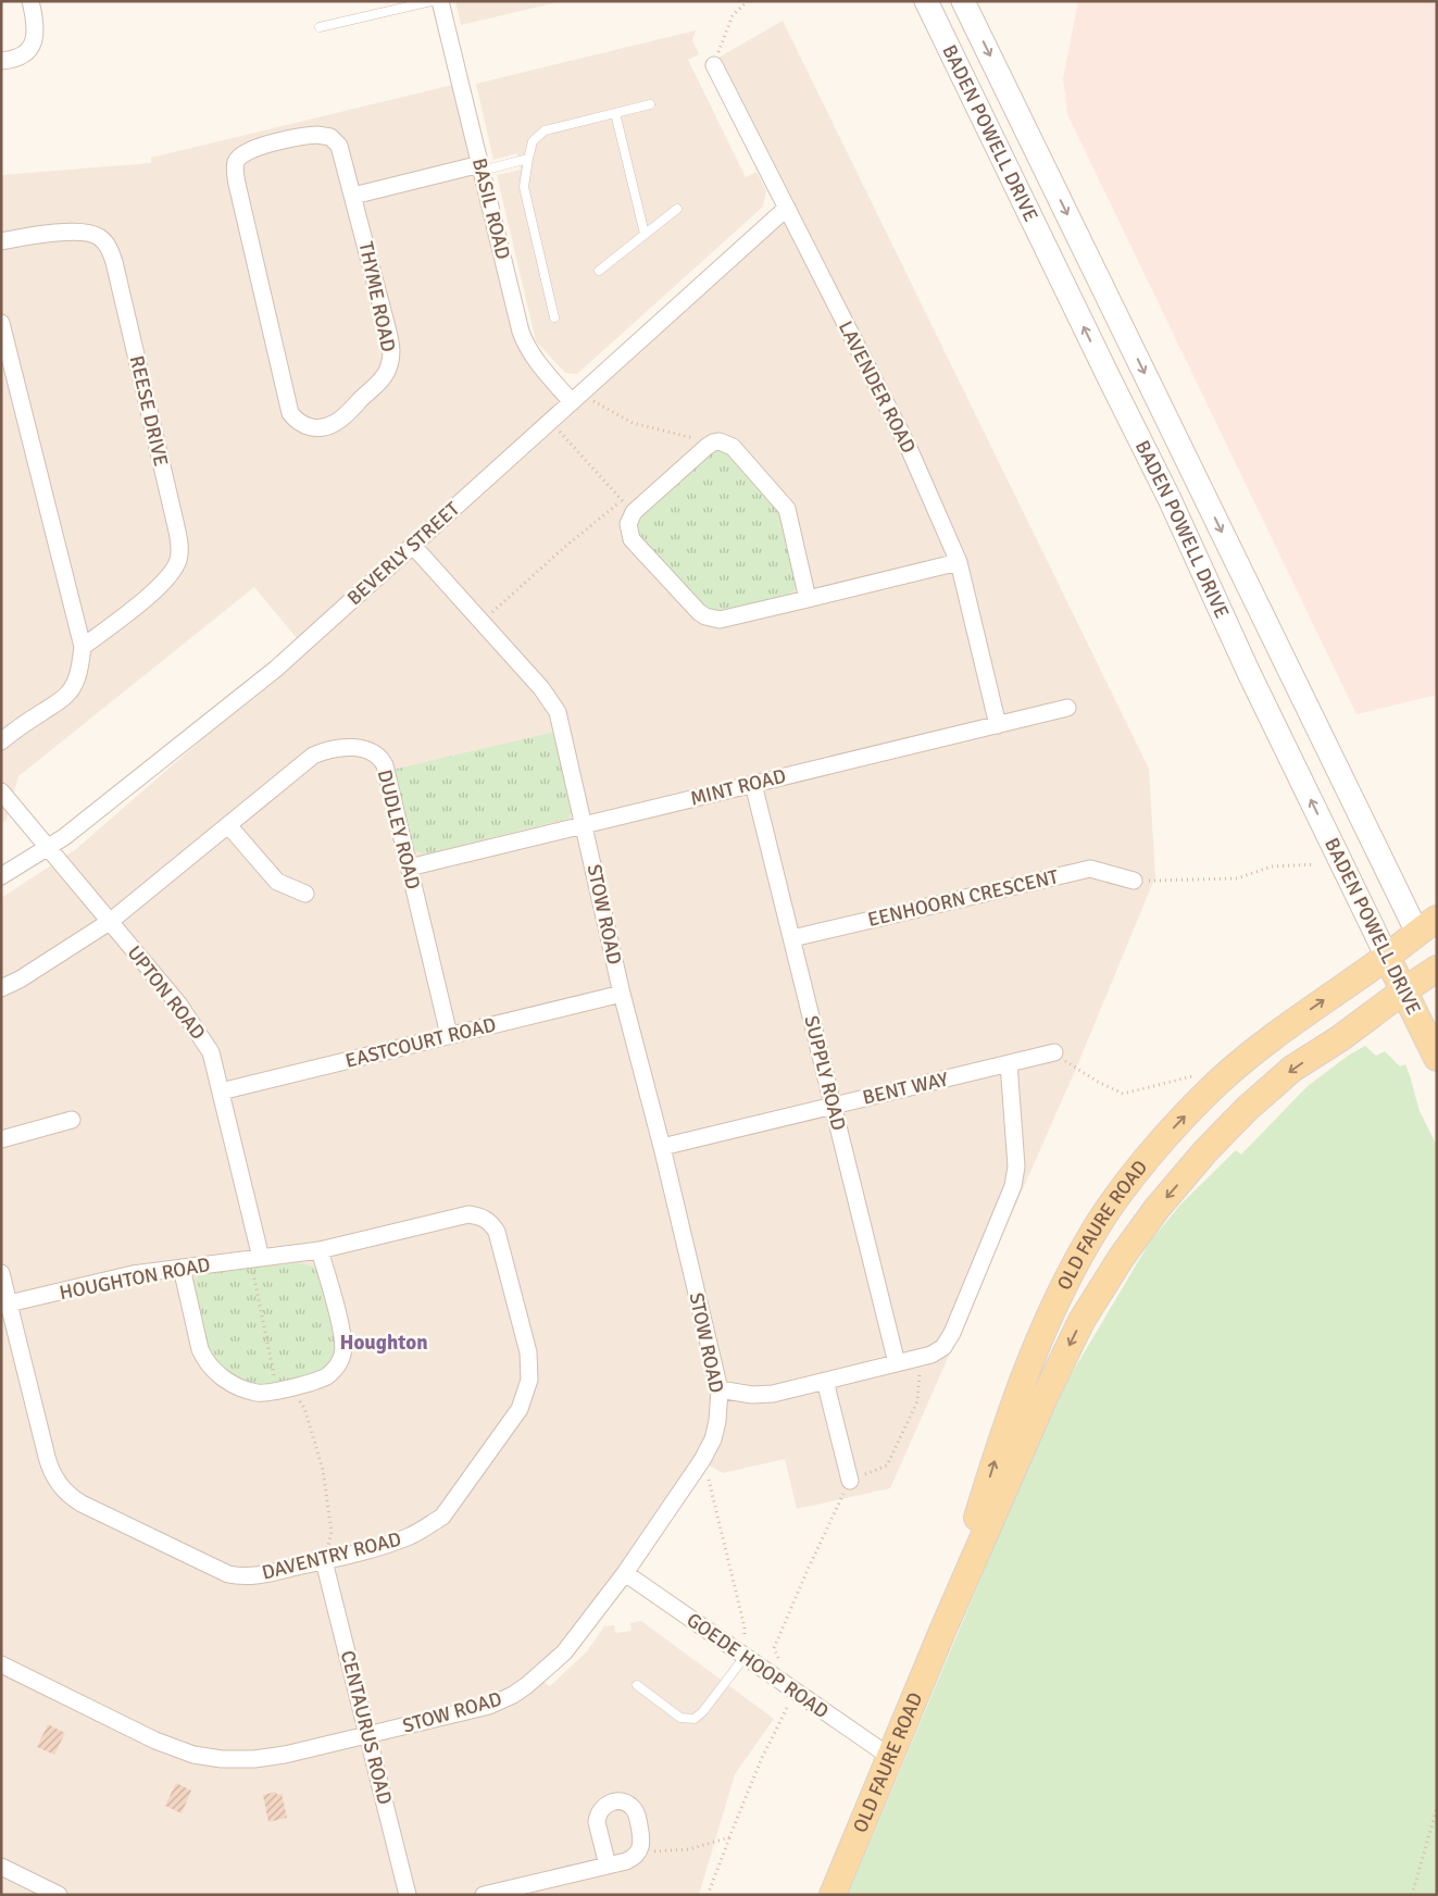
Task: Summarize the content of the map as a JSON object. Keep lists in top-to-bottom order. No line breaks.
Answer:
{"streets":{"main road":["BADEN POWELL DRIVE","OLD FAURE ROAD"],"street":["BASIL ROAD","THYME ROAD","LAVENDER ROAD","REESE DRIVE","BEVERLY STREET","MINT ROAD","DUDLEY ROAD","EENHOORN CRESCENT","STOW ROAD","UPTON ROAD","EASTCOURT ROAD","SUPPLY ROAD","BENT WAY","HOUGHTON ROAD","DAVENTRY ROAD","GOEDE HOOP ROAD","CENTAURUS ROAD"]},"crossings":[["BADEN POWELL DRIVE","OLD FAURE ROAD"],["BASIL ROAD","BEVERLY STREET"],["LAVENDER ROAD","BEVERLY STREET"],["LAVENDER ROAD","MINT ROAD"],["BEVERLY STREET","STOW ROAD"],["BEVERLY STREET","UPTON ROAD"],["MINT ROAD","DUDLEY ROAD"],["MINT ROAD","STOW ROAD"],["MINT ROAD","SUPPLY ROAD"],["DUDLEY ROAD","UPTON ROAD"],["DUDLEY ROAD","EASTCOURT ROAD"],["EENHOORN CRESCENT","SUPPLY ROAD"],["STOW ROAD","EASTCOURT ROAD"],["STOW ROAD","BENT WAY"],["STOW ROAD","GOEDE HOOP ROAD"],["STOW ROAD","CENTAURUS ROAD"],["UPTON ROAD","EASTCOURT ROAD"],["UPTON ROAD","HOUGHTON ROAD"],["UPTON ROAD","DAVENTRY ROAD"],["SUPPLY ROAD","BENT WAY"],["OLD FAURE ROAD","GOEDE HOOP ROAD"],["HOUGHTON ROAD","DAVENTRY ROAD"],["DAVENTRY ROAD","CENTAURUS ROAD"]],"districts":["Houghton"]}
